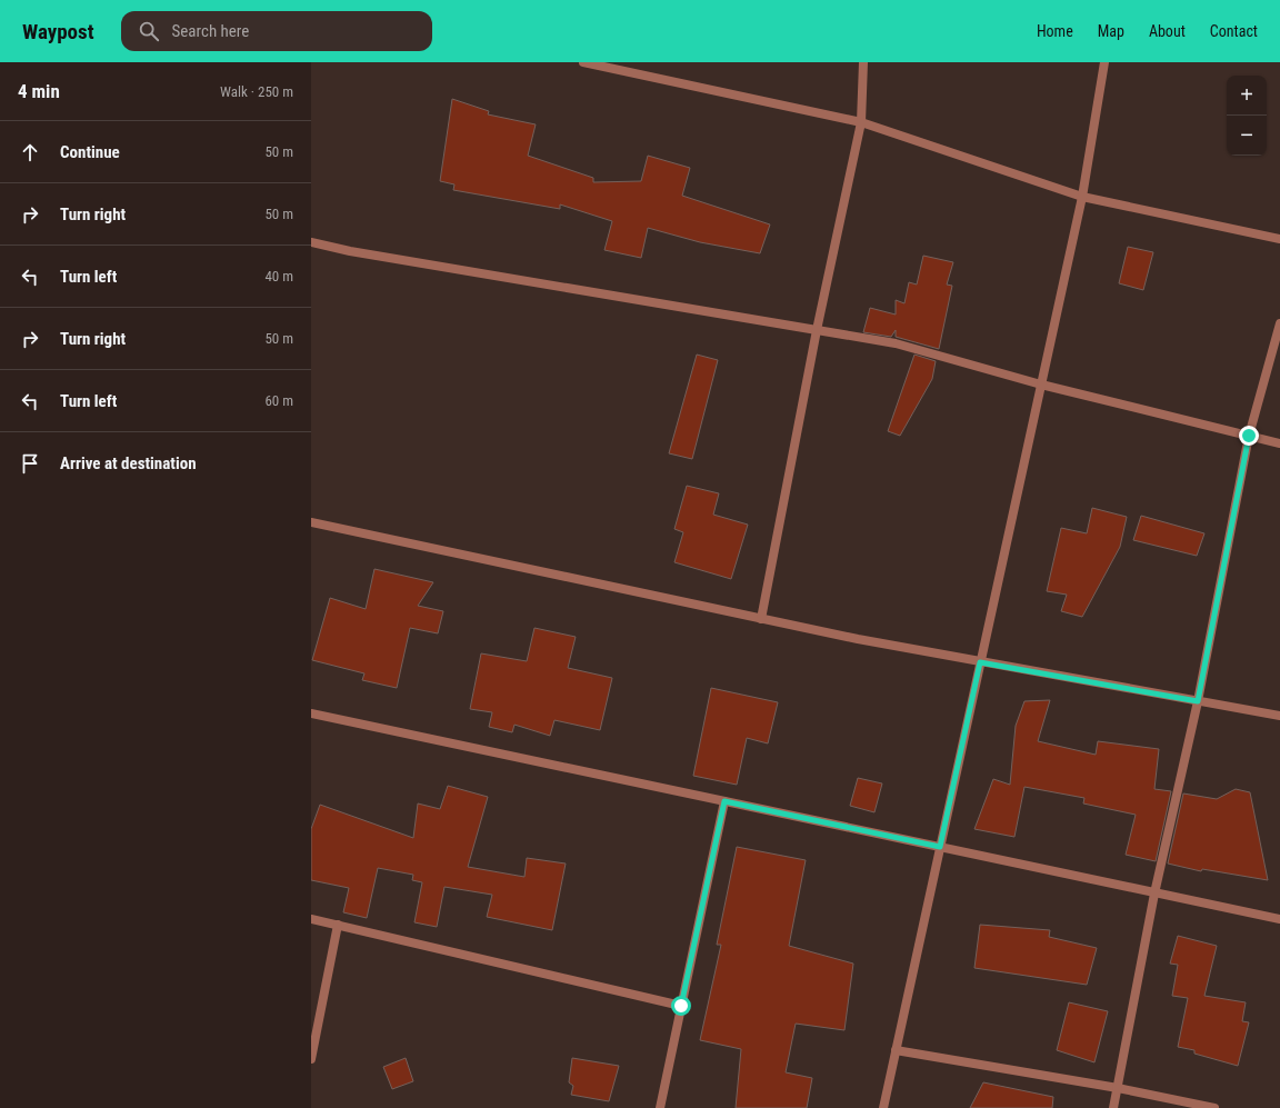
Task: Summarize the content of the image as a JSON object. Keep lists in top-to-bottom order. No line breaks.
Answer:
{"page":{"header":"Waypost","search":"Search here","nav":["Home","Map","About","Contact"],"heading":["4 min","Walk · 250 m"],"map_buttons":["+","−"],"list":[["Continue","50 m"],["Turn right","50 m"],["Turn left","40 m"],["Turn right","50 m"],["Turn left","60 m"],"Arrive at destination"]}}
